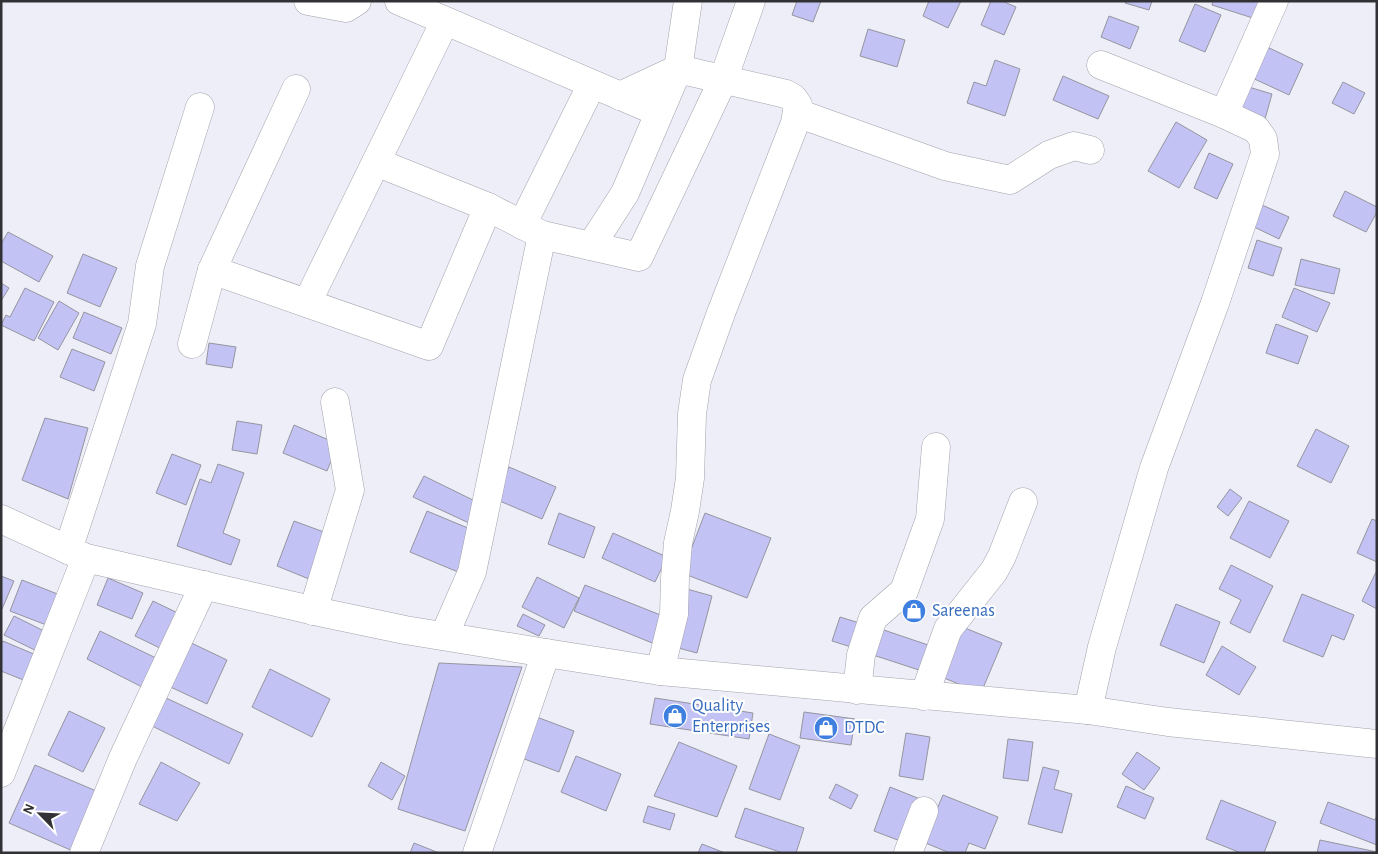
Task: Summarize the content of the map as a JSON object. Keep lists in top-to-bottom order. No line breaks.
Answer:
{"places":{"shop":["Sareenas","Quality Enterprises","DTDC"]},"north":"top left"}
